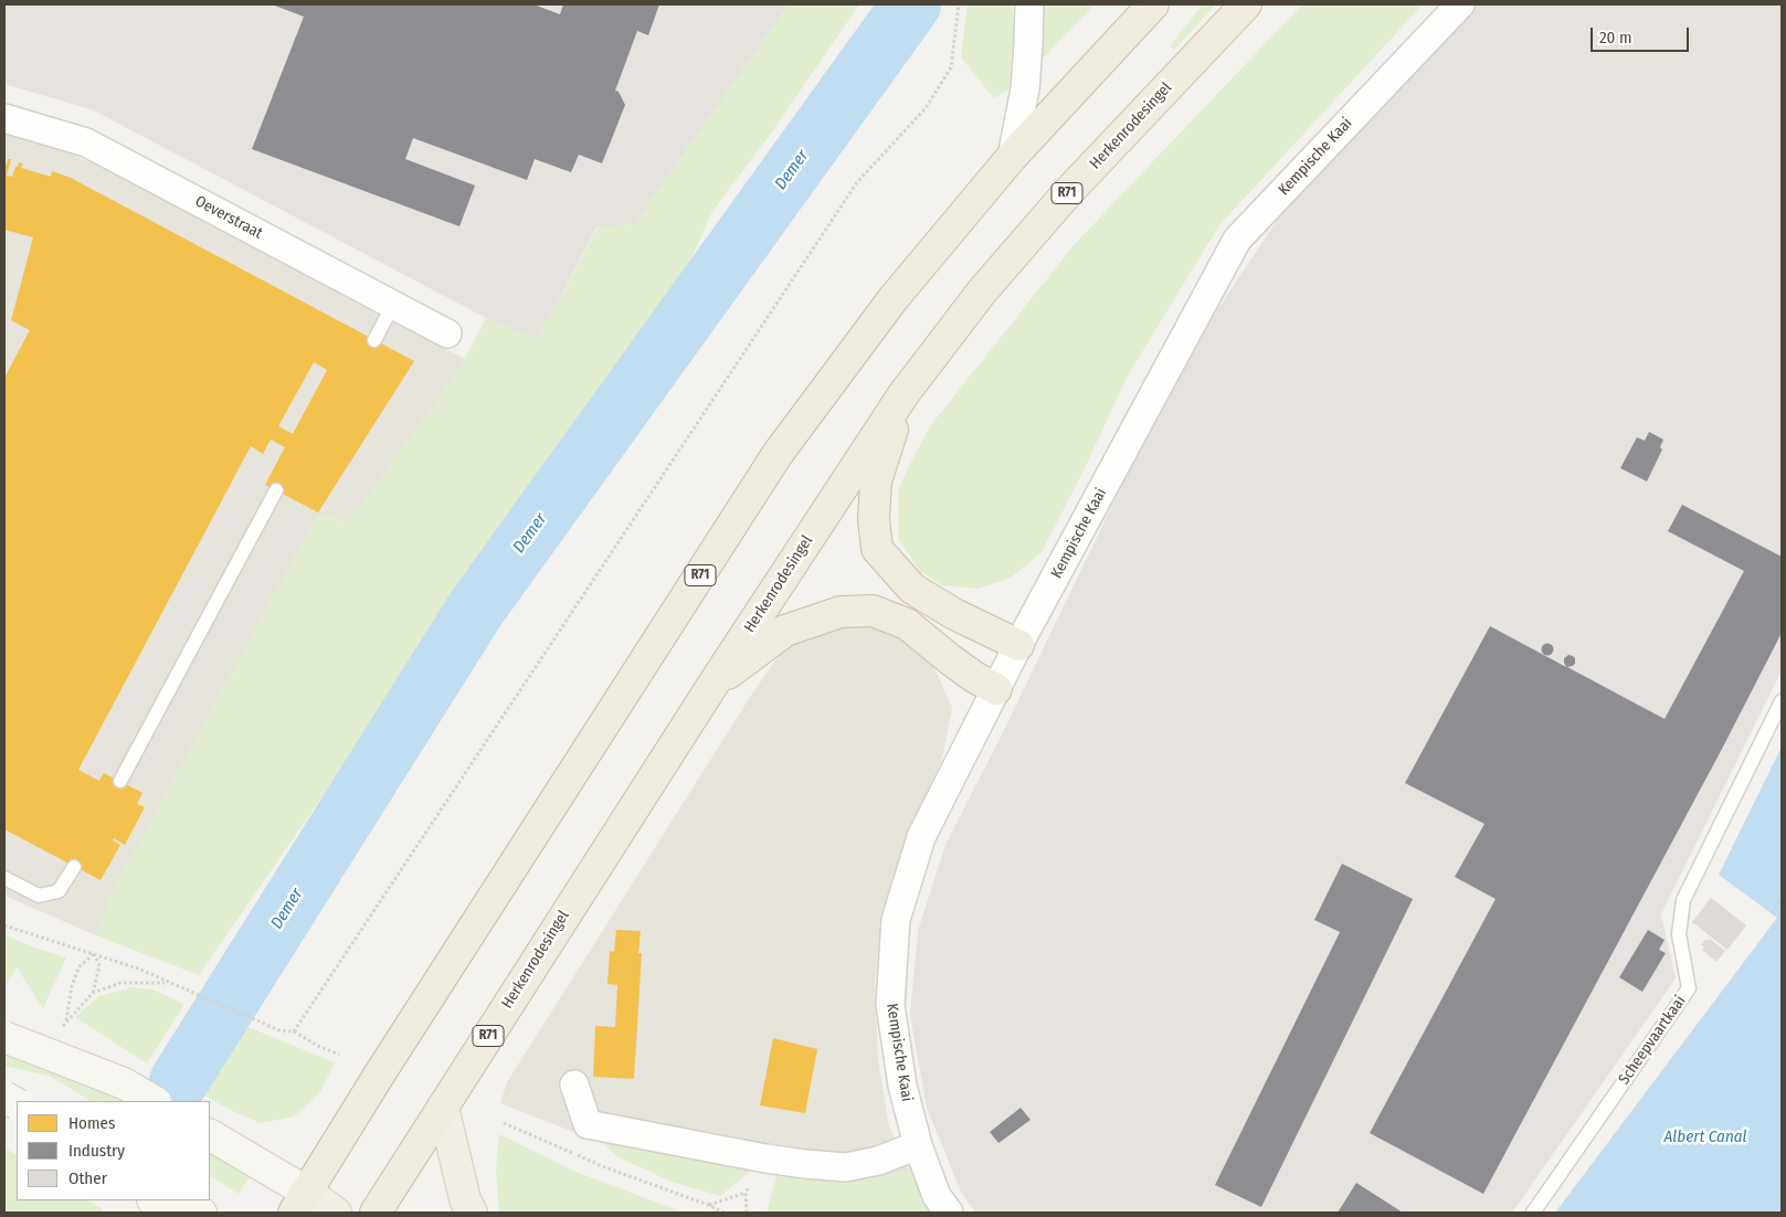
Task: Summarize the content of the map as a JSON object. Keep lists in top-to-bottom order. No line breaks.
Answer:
{"streets":{"highway":["Herkenrodesingel","R71"],"street":["Kempische Kaai","Oeverstraat"],"lane":["Scheepvaartkaai"]},"water":["Demer","Albert Canal"],"legend":["Homes","Industry","Other"],"scale_bar":"20 m"}
